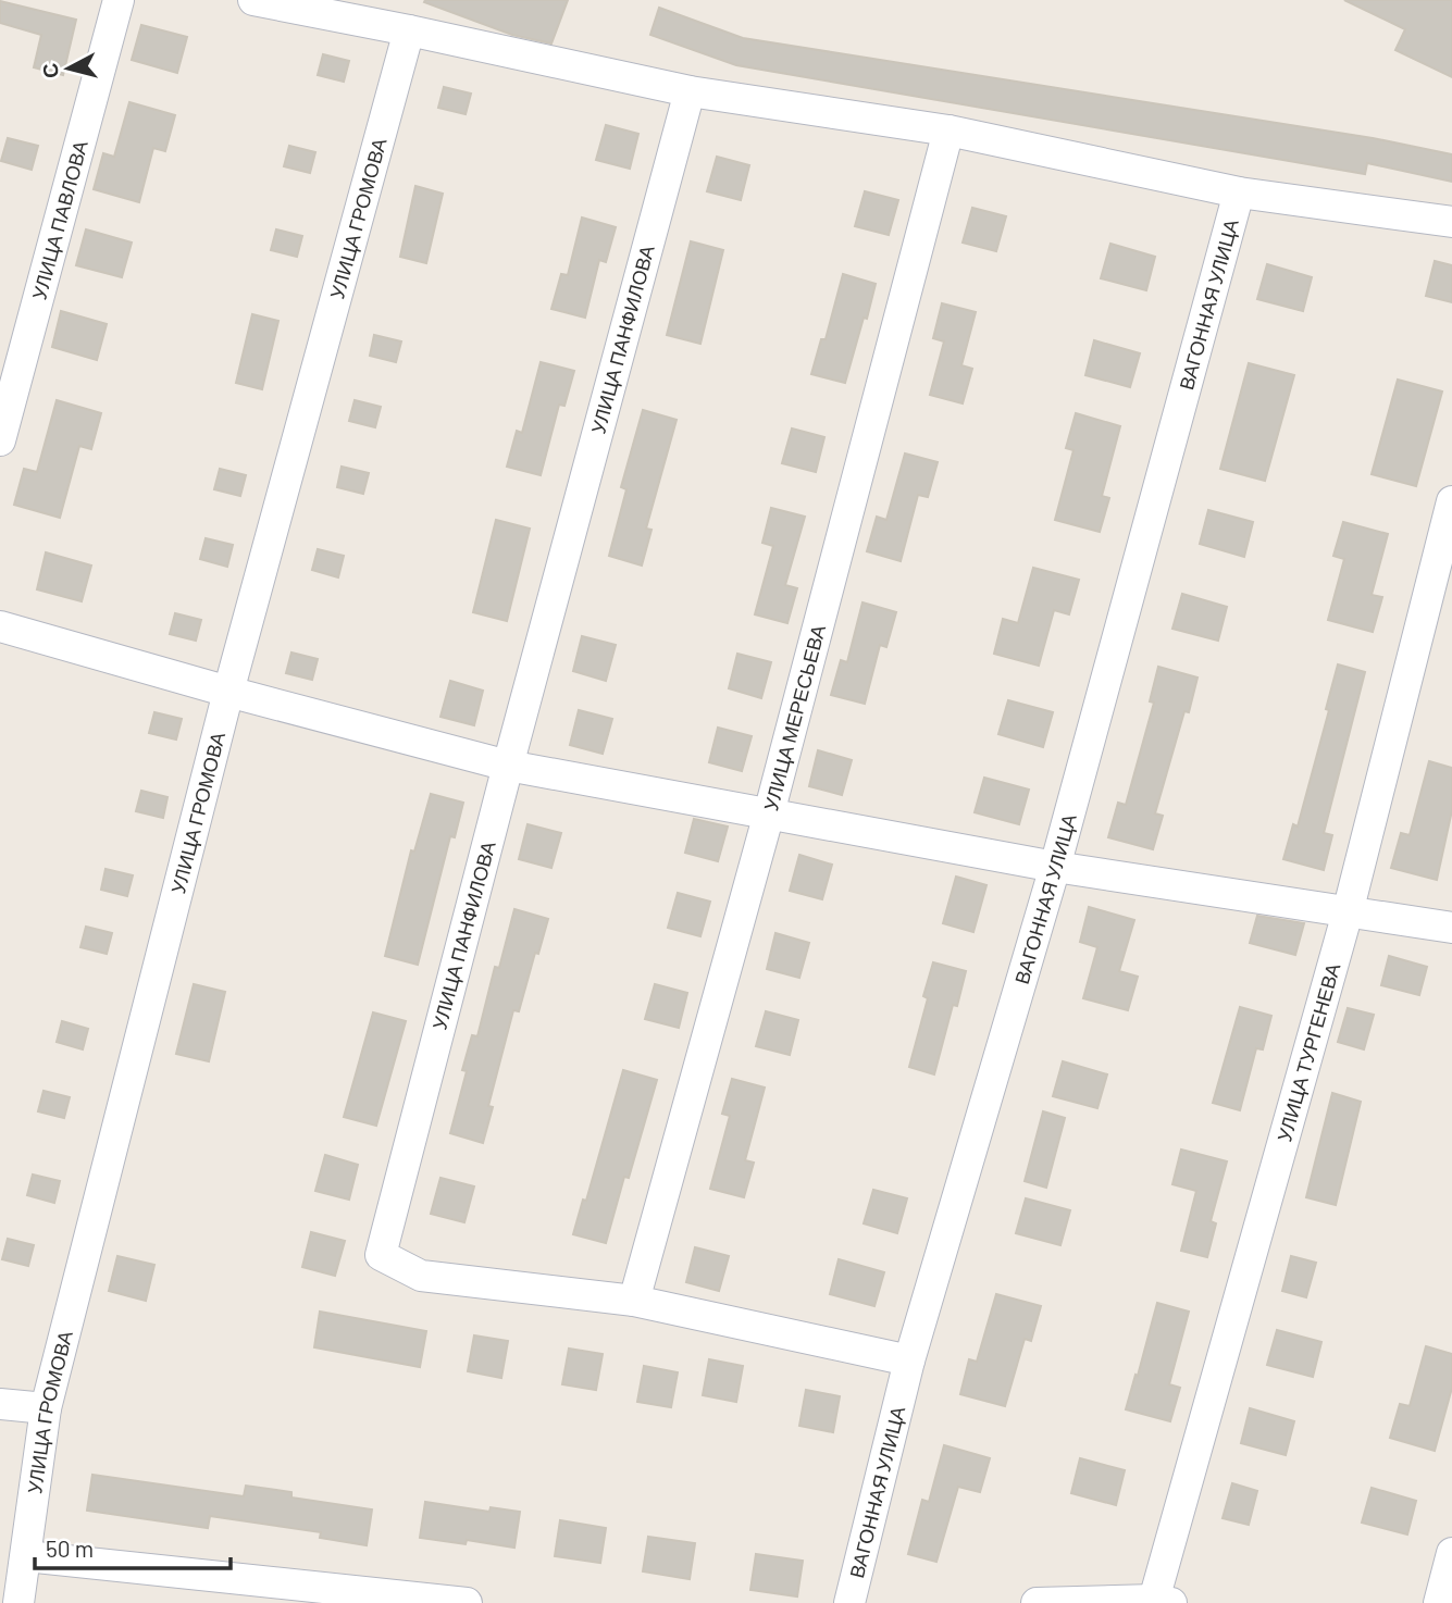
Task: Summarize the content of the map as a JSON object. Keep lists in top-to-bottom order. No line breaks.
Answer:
{"streets":{"street":["УЛИЦА ГРОМОВА","УЛИЦА ПАВЛОВА","ВАГОННАЯ УЛИЦА","УЛИЦА ПАНФИЛОВА","УЛИЦА МЕРЕСЬЕВА","УЛИЦА ТУРГЕНЕВА"]},"crossings":[["ВАГОННАЯ УЛИЦА","УЛИЦА ПАНФИЛОВА"],["УЛИЦА ПАНФИЛОВА","УЛИЦА МЕРЕСЬЕВА"]],"scale_bar":"50 m","north":"left"}
